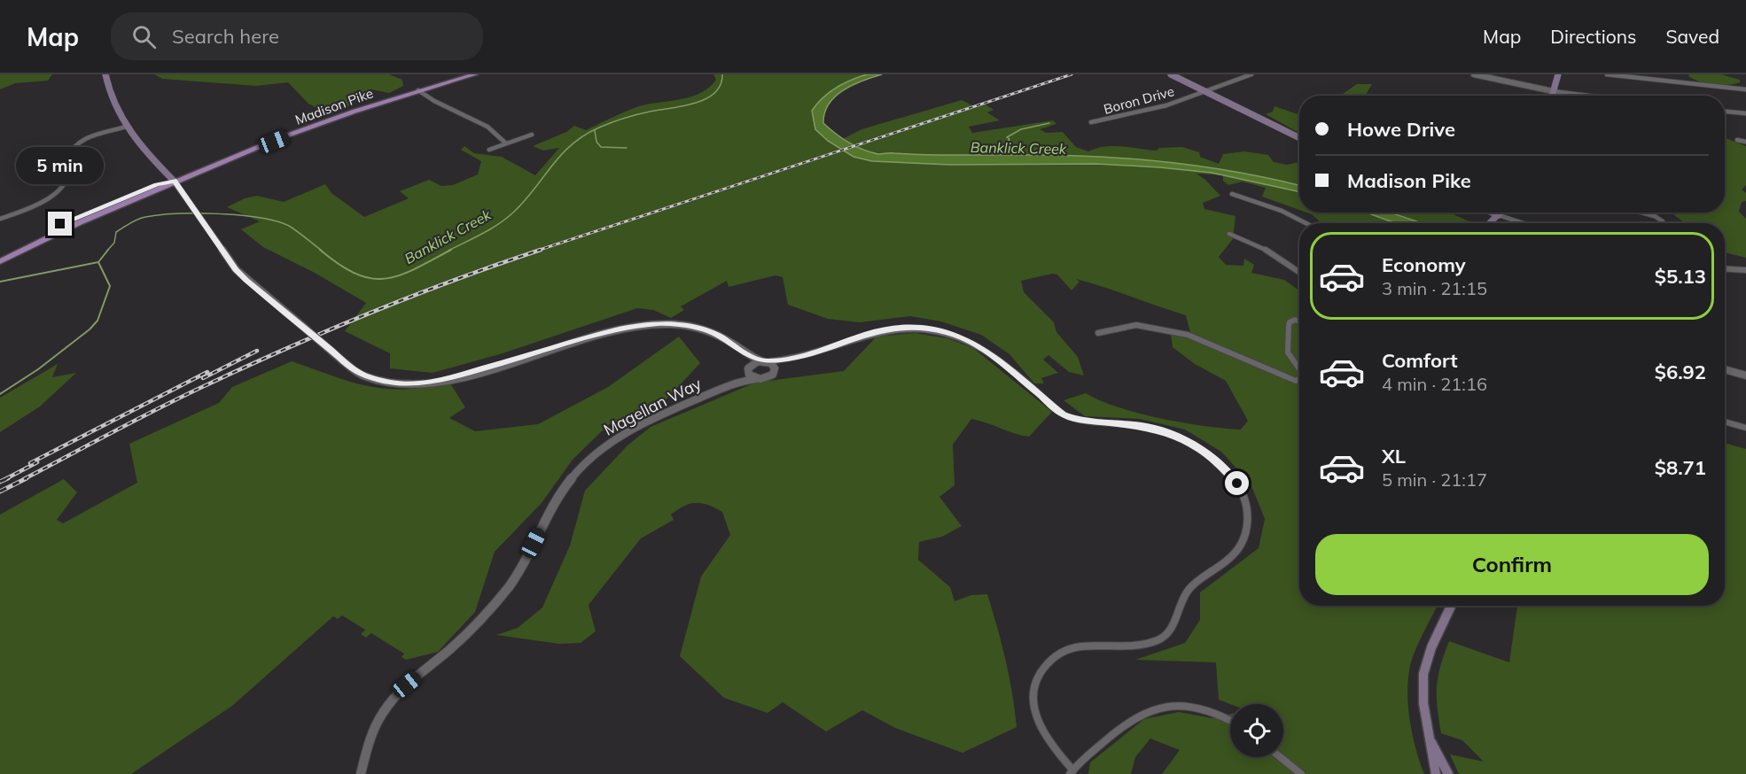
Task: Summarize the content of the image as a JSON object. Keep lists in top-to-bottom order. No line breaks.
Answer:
{"streets":{"main road":["Madison Pike"],"street":["Boron Drive","Magellan Way"]},"water":["Banklick Creek"],"page":{"header":"Map","search":"Search here","nav":["Map","Directions","Saved"],"banner":["Howe Drive","Madison Pike"],"bubble":"5 min","list":[{"name":"Economy","note":"3 min · 21:15","value":"$5.13"},{"name":"Comfort","note":"4 min · 21:16","value":"$6.92"},{"name":"XL","note":"5 min · 21:17","value":"$8.71"}],"buttons":"Confirm"}}
